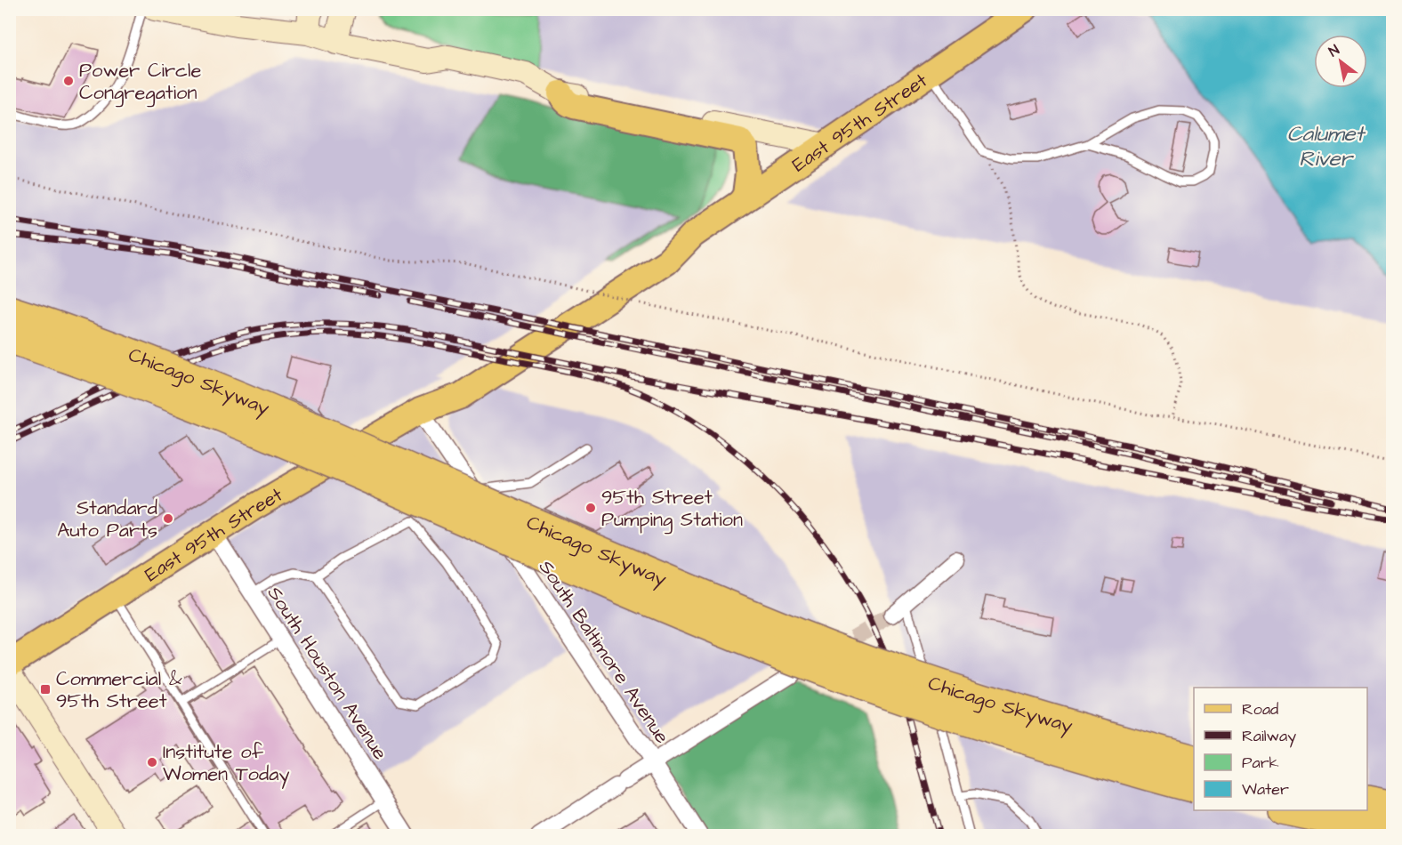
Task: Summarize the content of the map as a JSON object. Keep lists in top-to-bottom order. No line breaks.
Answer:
{"streets":{"highway":["Chicago Skyway"],"main road":["East 95th Street"],"street":["South Baltimore Avenue","South Houston Avenue"]},"crossings":[["East 95th Street","South Baltimore Avenue"],["East 95th Street","South Houston Avenue"]],"water":["Calumet River"],"places":{"other":["Power Circle Congregation","95th Street Pumping Station","Standard Auto Parts","Institute of Women Today"],"transit":["Commercial & 95th Street"]},"legend":["Road","Railway","Park","Water"],"north":"top left"}
